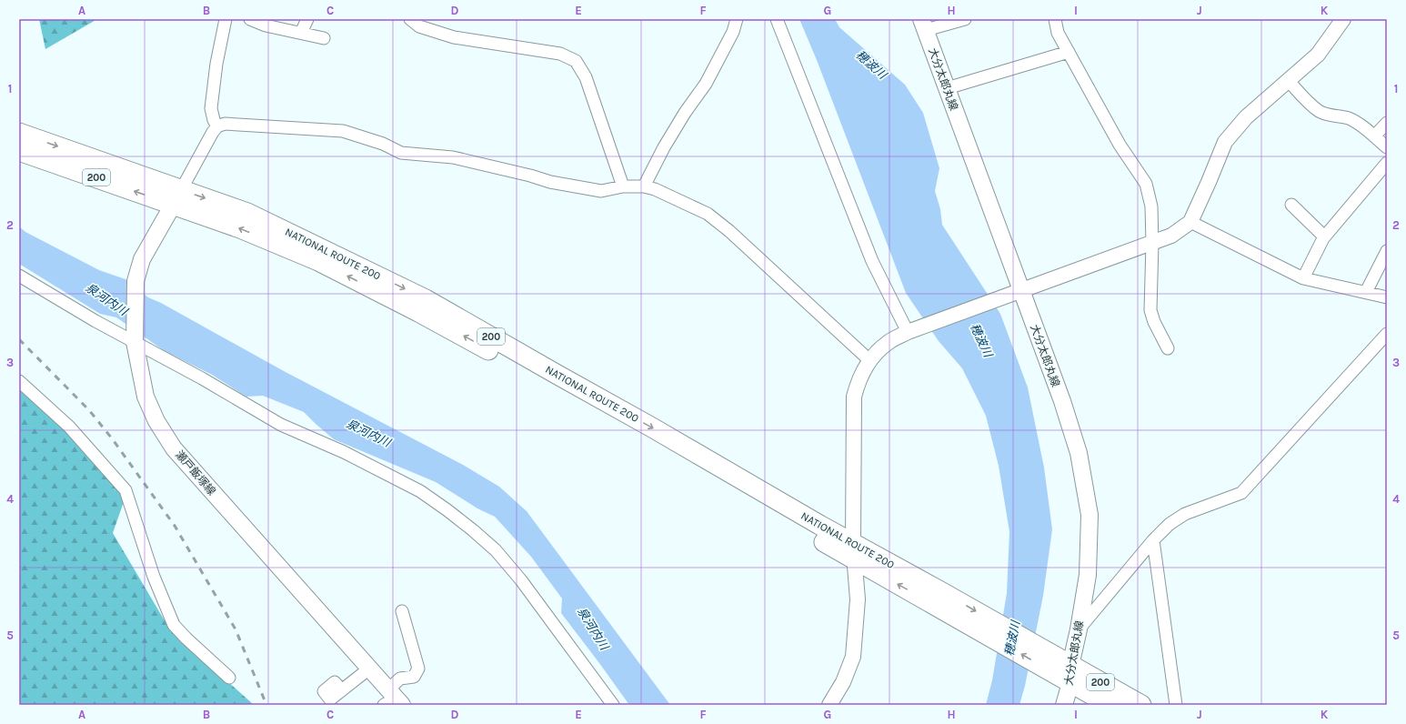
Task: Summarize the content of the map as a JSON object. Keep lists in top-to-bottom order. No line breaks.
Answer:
{"streets":{"highway":["200","NATIONAL ROUTE 200"],"main road":["大分太郎丸線","瀬戸飯塚線"]},"crossings":[["大分太郎丸線","NATIONAL ROUTE 200"],["NATIONAL ROUTE 200","瀬戸飯塚線"]],"water":["穂波川","泉河内川"],"grid":{"columns":["A","B","C","D","E","F","G","H","I","J","K"],"rows":["1","2","3","4","5"]}}
